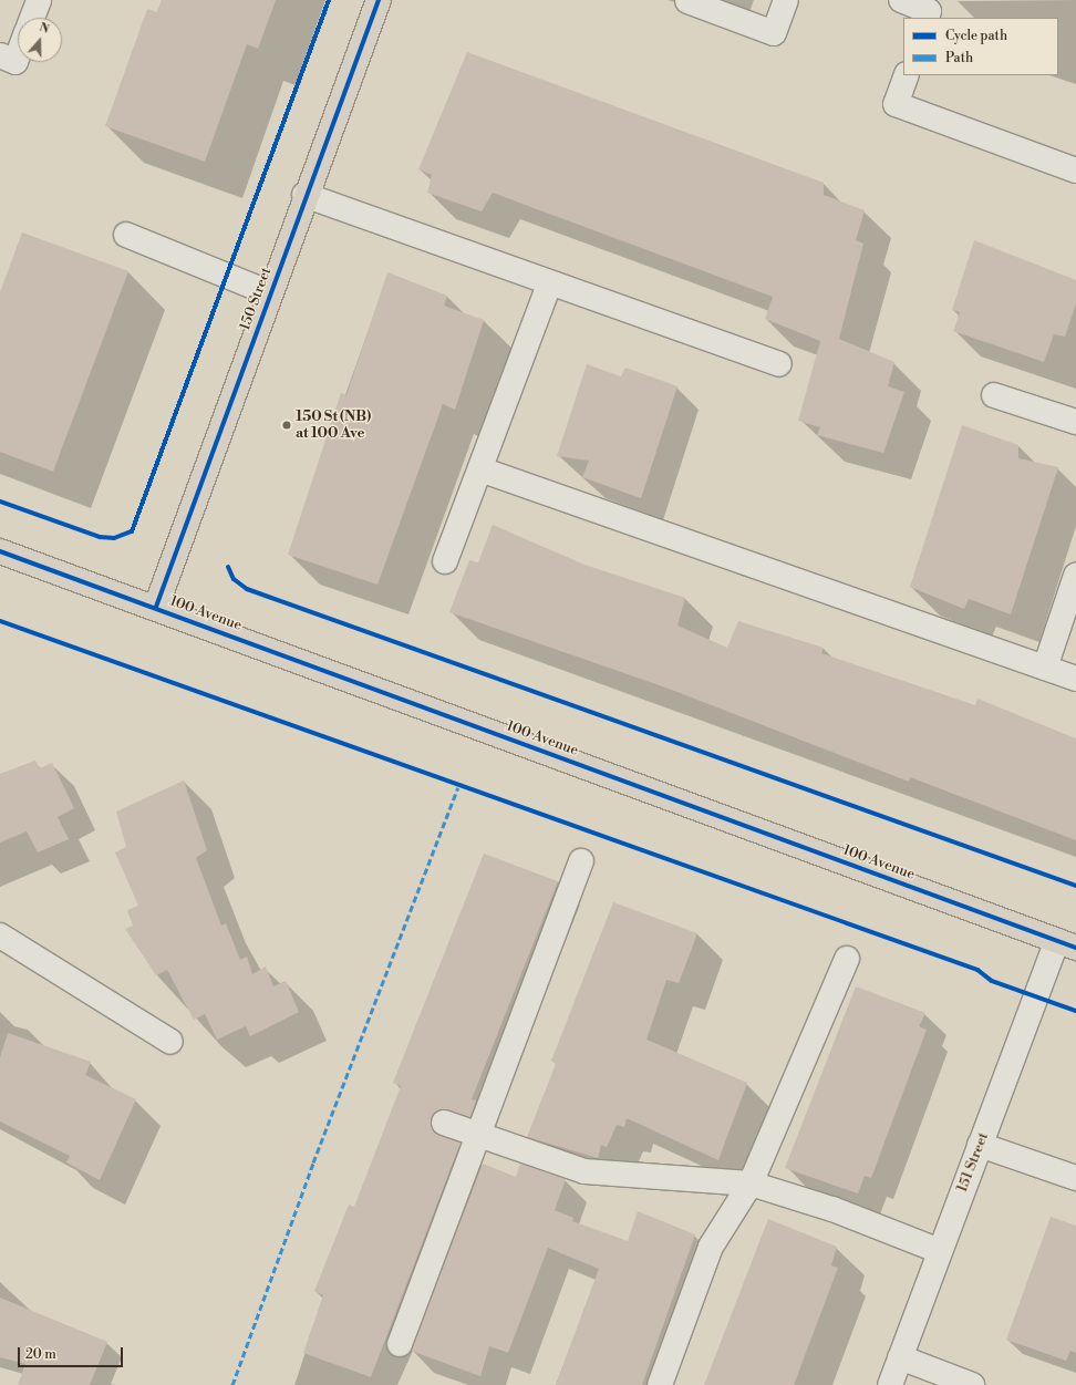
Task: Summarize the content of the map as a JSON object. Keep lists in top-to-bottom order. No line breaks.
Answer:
{"streets":{"main road":["150 Street","100 Avenue"],"street":["151 Street"]},"crossings":[["150 Street","100 Avenue"],["100 Avenue","151 Street"]],"places":["150 St (NB) at 100 Ave"],"legend":["Cycle path","Path"],"scale_bar":"20 m","north":"top"}
